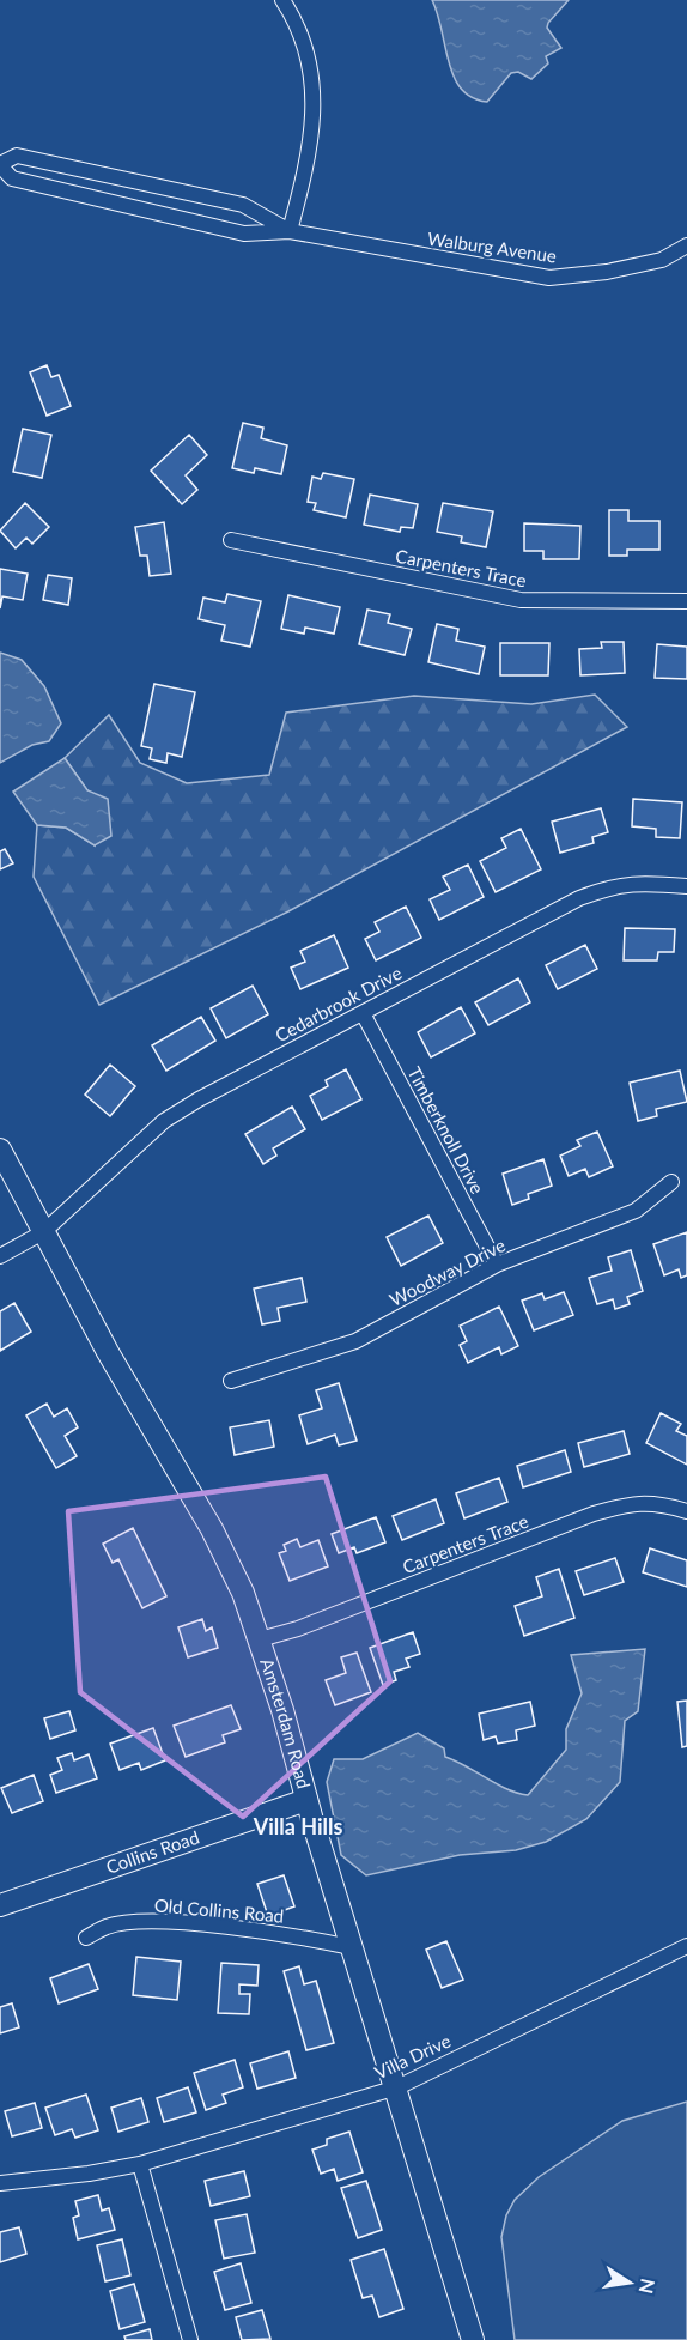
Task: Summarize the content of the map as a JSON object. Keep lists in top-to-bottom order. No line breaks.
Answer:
{"streets":{"main road":["Amsterdam Road","Collins Road"],"street":["Walburg Avenue","Carpenters Trace","Cedarbrook Drive","Timberknoll Drive","Woodway Drive","Old Collins Road","Villa Drive"]},"crossings":[["Carpenters Trace","Amsterdam Road"],["Cedarbrook Drive","Timberknoll Drive"],["Cedarbrook Drive","Amsterdam Road"],["Timberknoll Drive","Woodway Drive"],["Amsterdam Road","Collins Road"],["Amsterdam Road","Old Collins Road"],["Amsterdam Road","Villa Drive"]],"districts":["Villa Hills"],"north":"right"}
